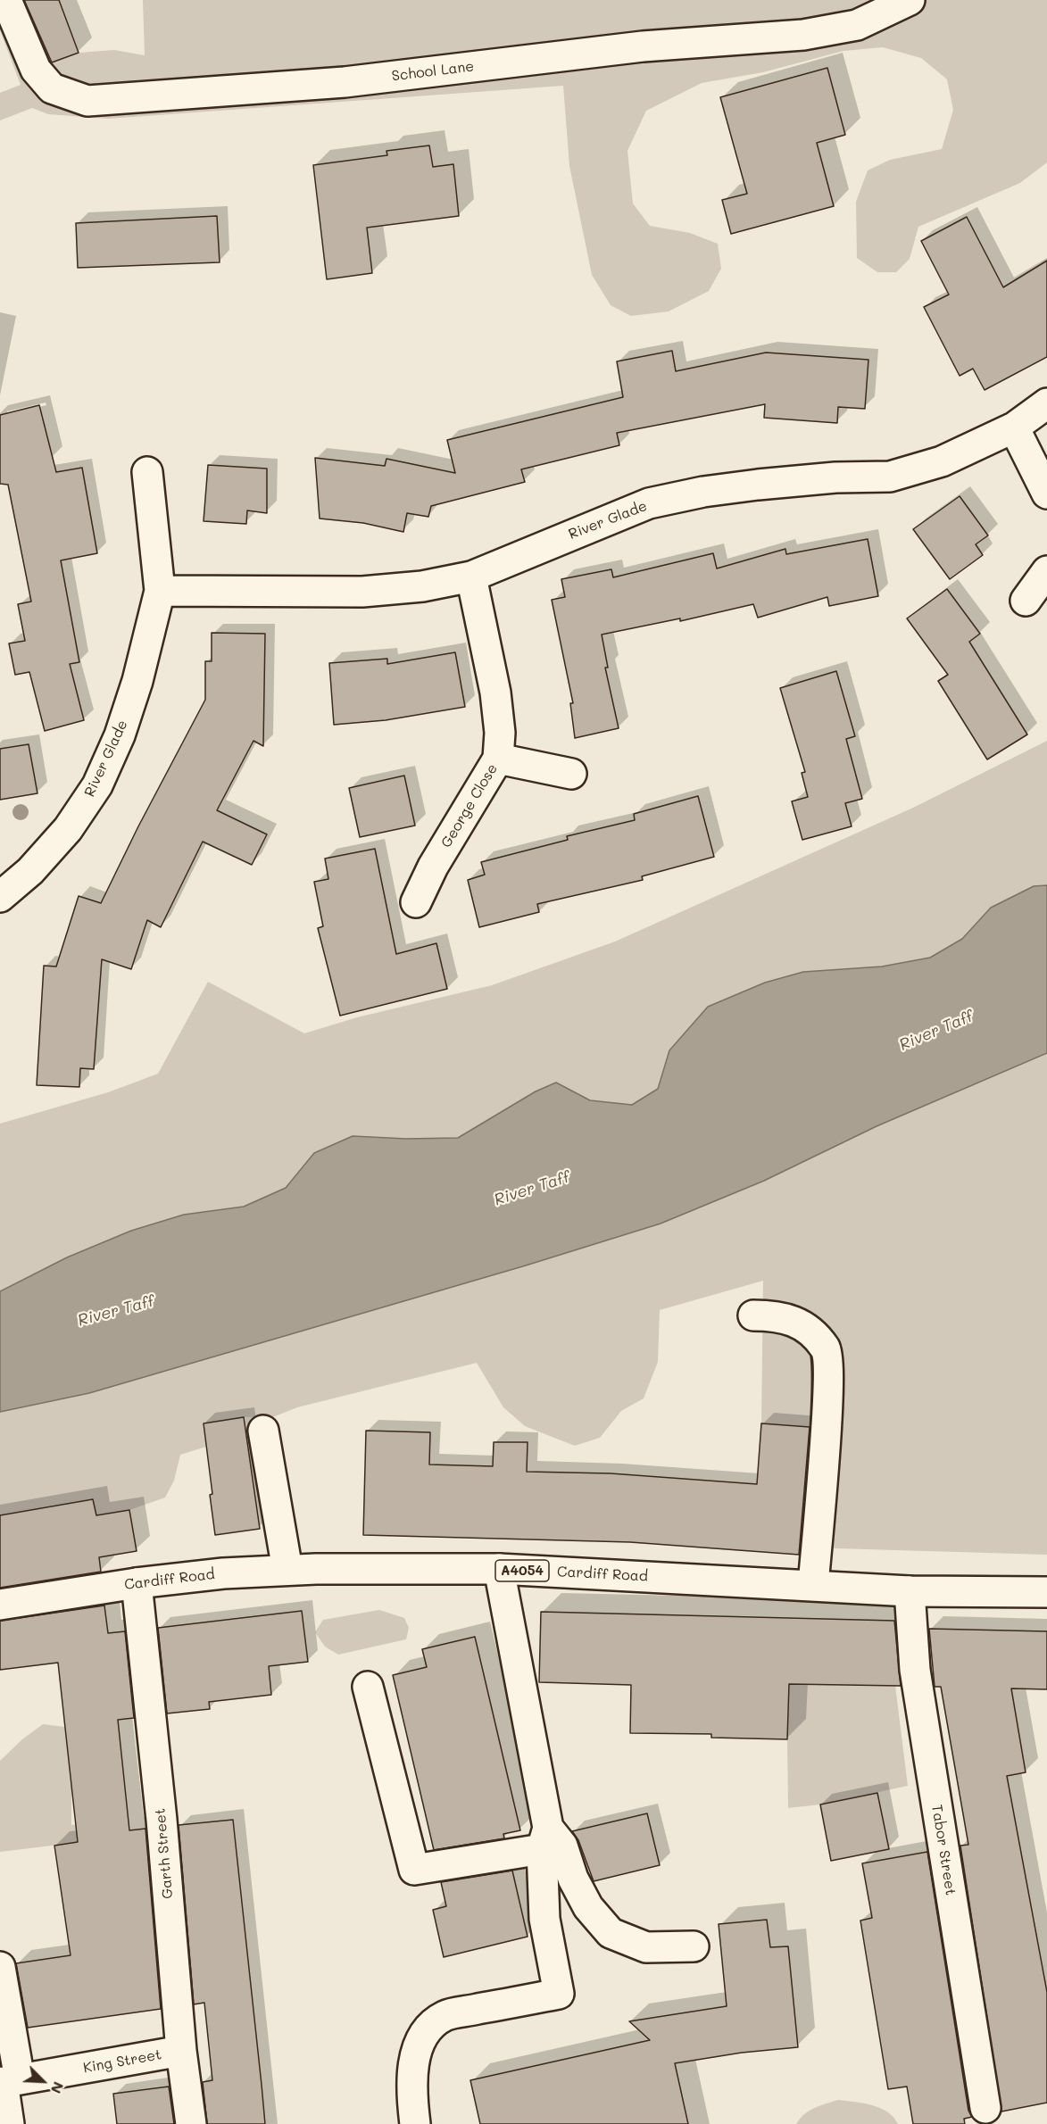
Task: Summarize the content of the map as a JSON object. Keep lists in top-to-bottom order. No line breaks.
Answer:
{"streets":{"street":["School Lane","River Glade","George Close","A4054","Cardiff Road","Tabor Street","Garth Street","King Street"]},"crossings":[["River Glade","George Close"],["Cardiff Road","Tabor Street"],["Cardiff Road","Garth Street"],["Garth Street","King Street"]],"water":["River Taff"],"north":"bottom right"}
